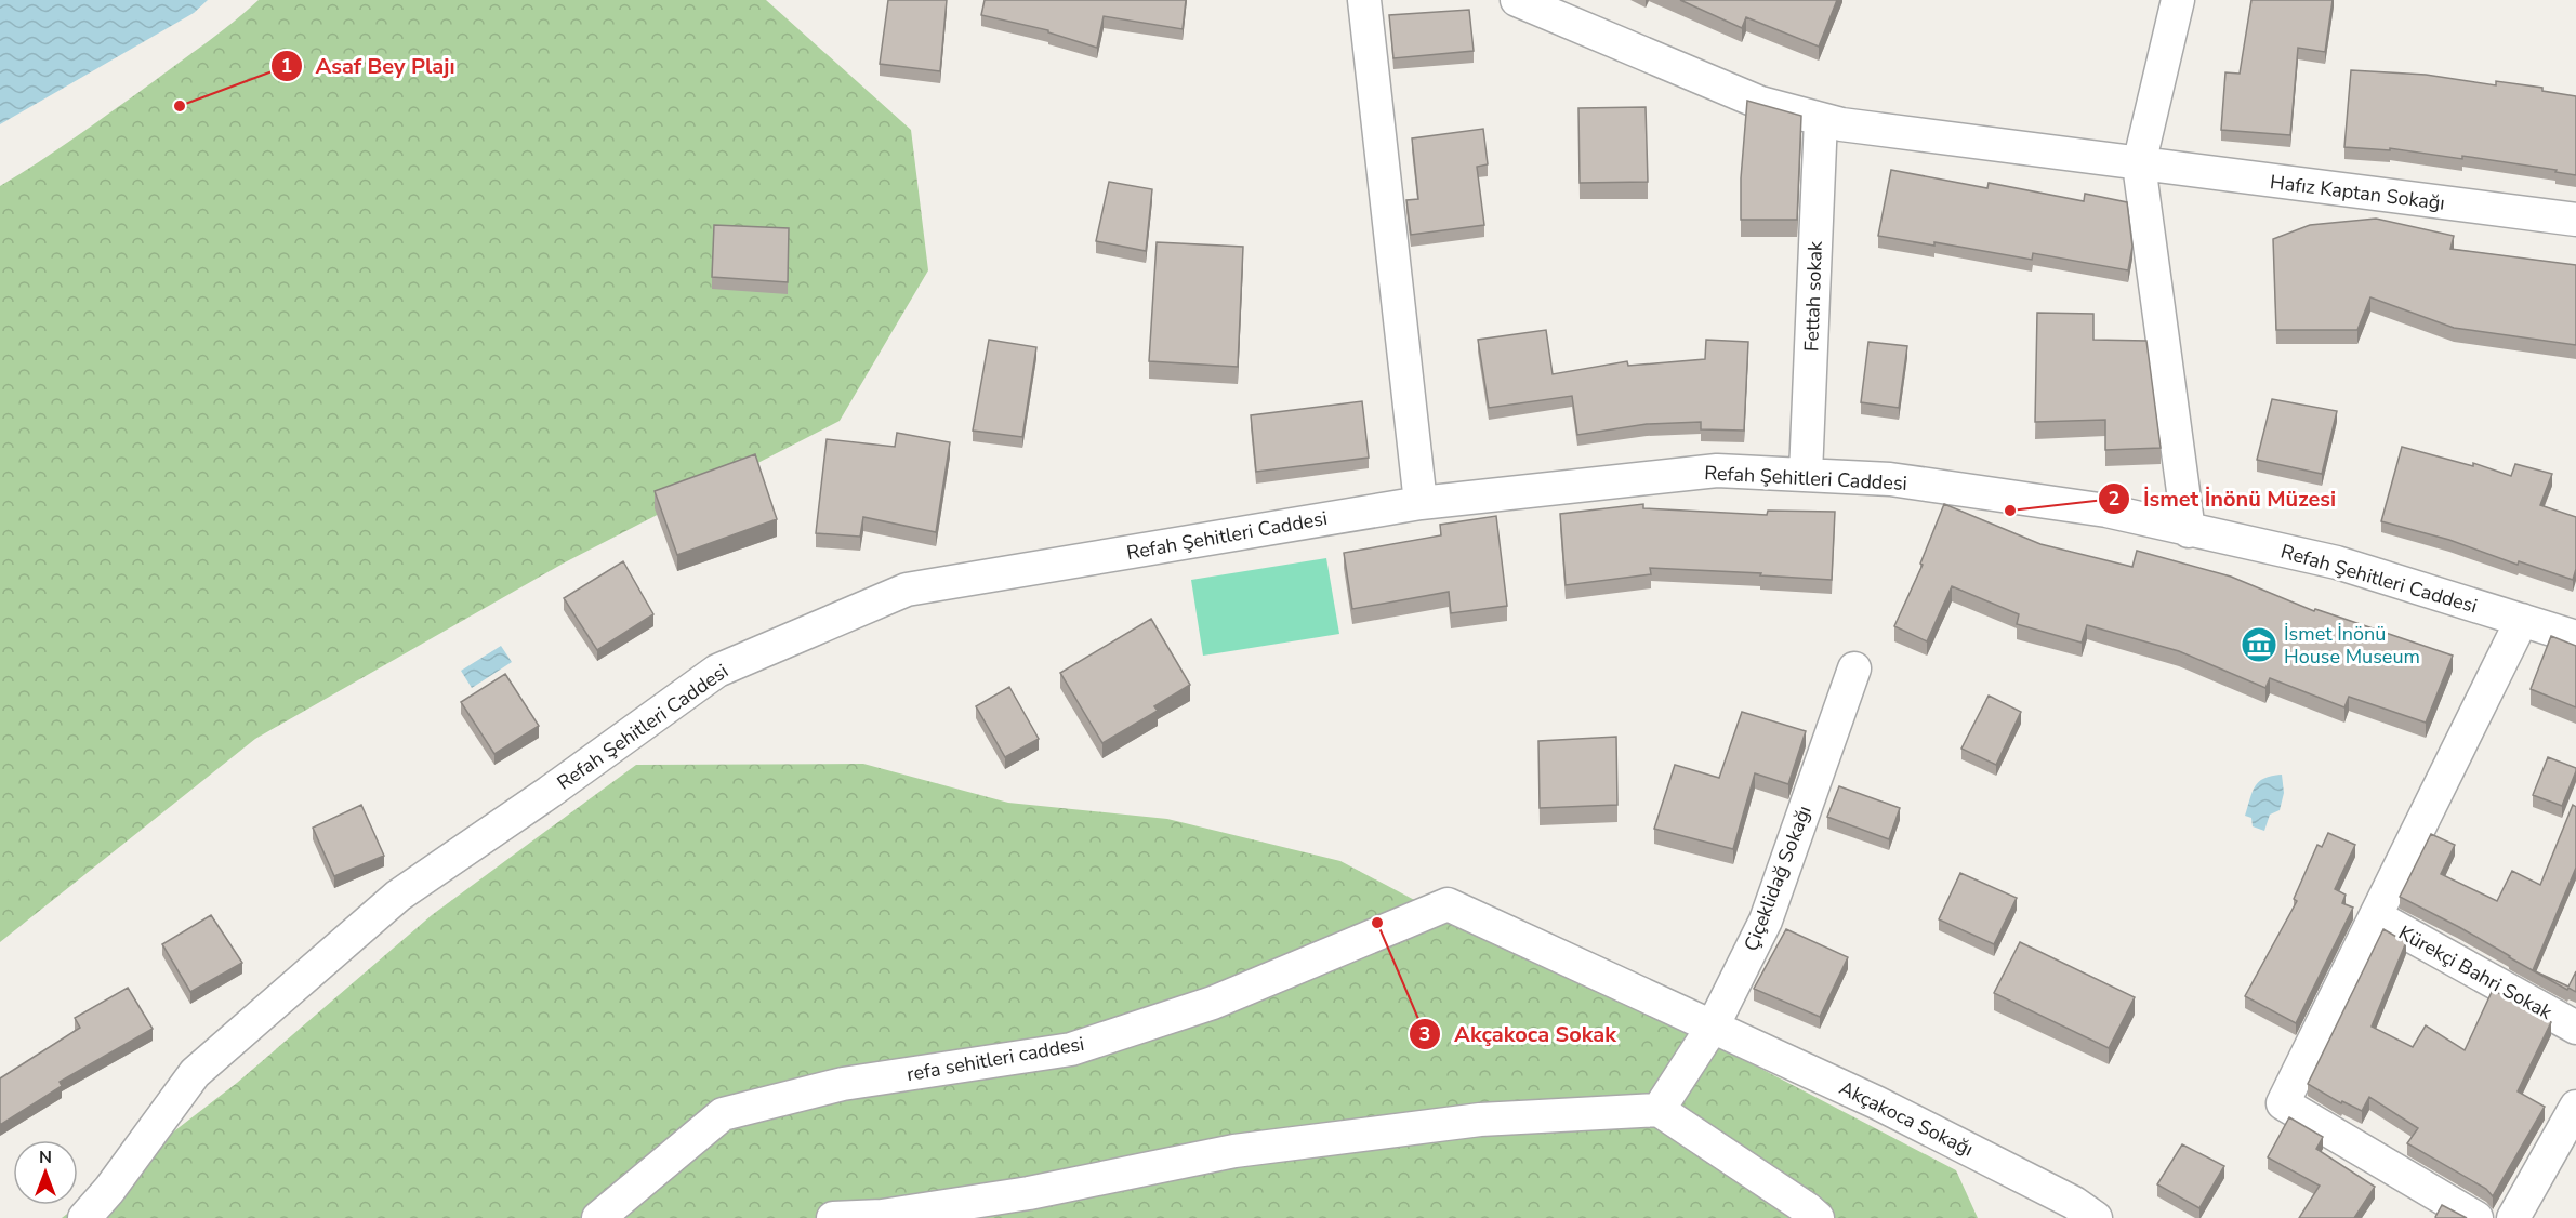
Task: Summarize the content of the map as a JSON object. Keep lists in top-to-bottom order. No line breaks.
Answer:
{"streets":{"street":["Hafız Kaptan Sokağı","Fettah sokak","Refah Şehitleri Caddesi","Çiçeklidağ Sokağı","Kürekçi Bahri Sokak","refa sehitleri caddesi","Akçakoca Sokağı"]},"crossings":[["Hafız Kaptan Sokağı","Fettah sokak"],["Fettah sokak","Refah Şehitleri Caddesi"],["Çiçeklidağ Sokağı","Akçakoca Sokağı"],["refa sehitleri caddesi","Akçakoca Sokağı"]],"places":{"other":["Asaf Bey Plajı","İsmet İnönü Müzesi","Akçakoca Sokak"],"museum":["İsmet İnönü House Museum"]},"north":"top"}
